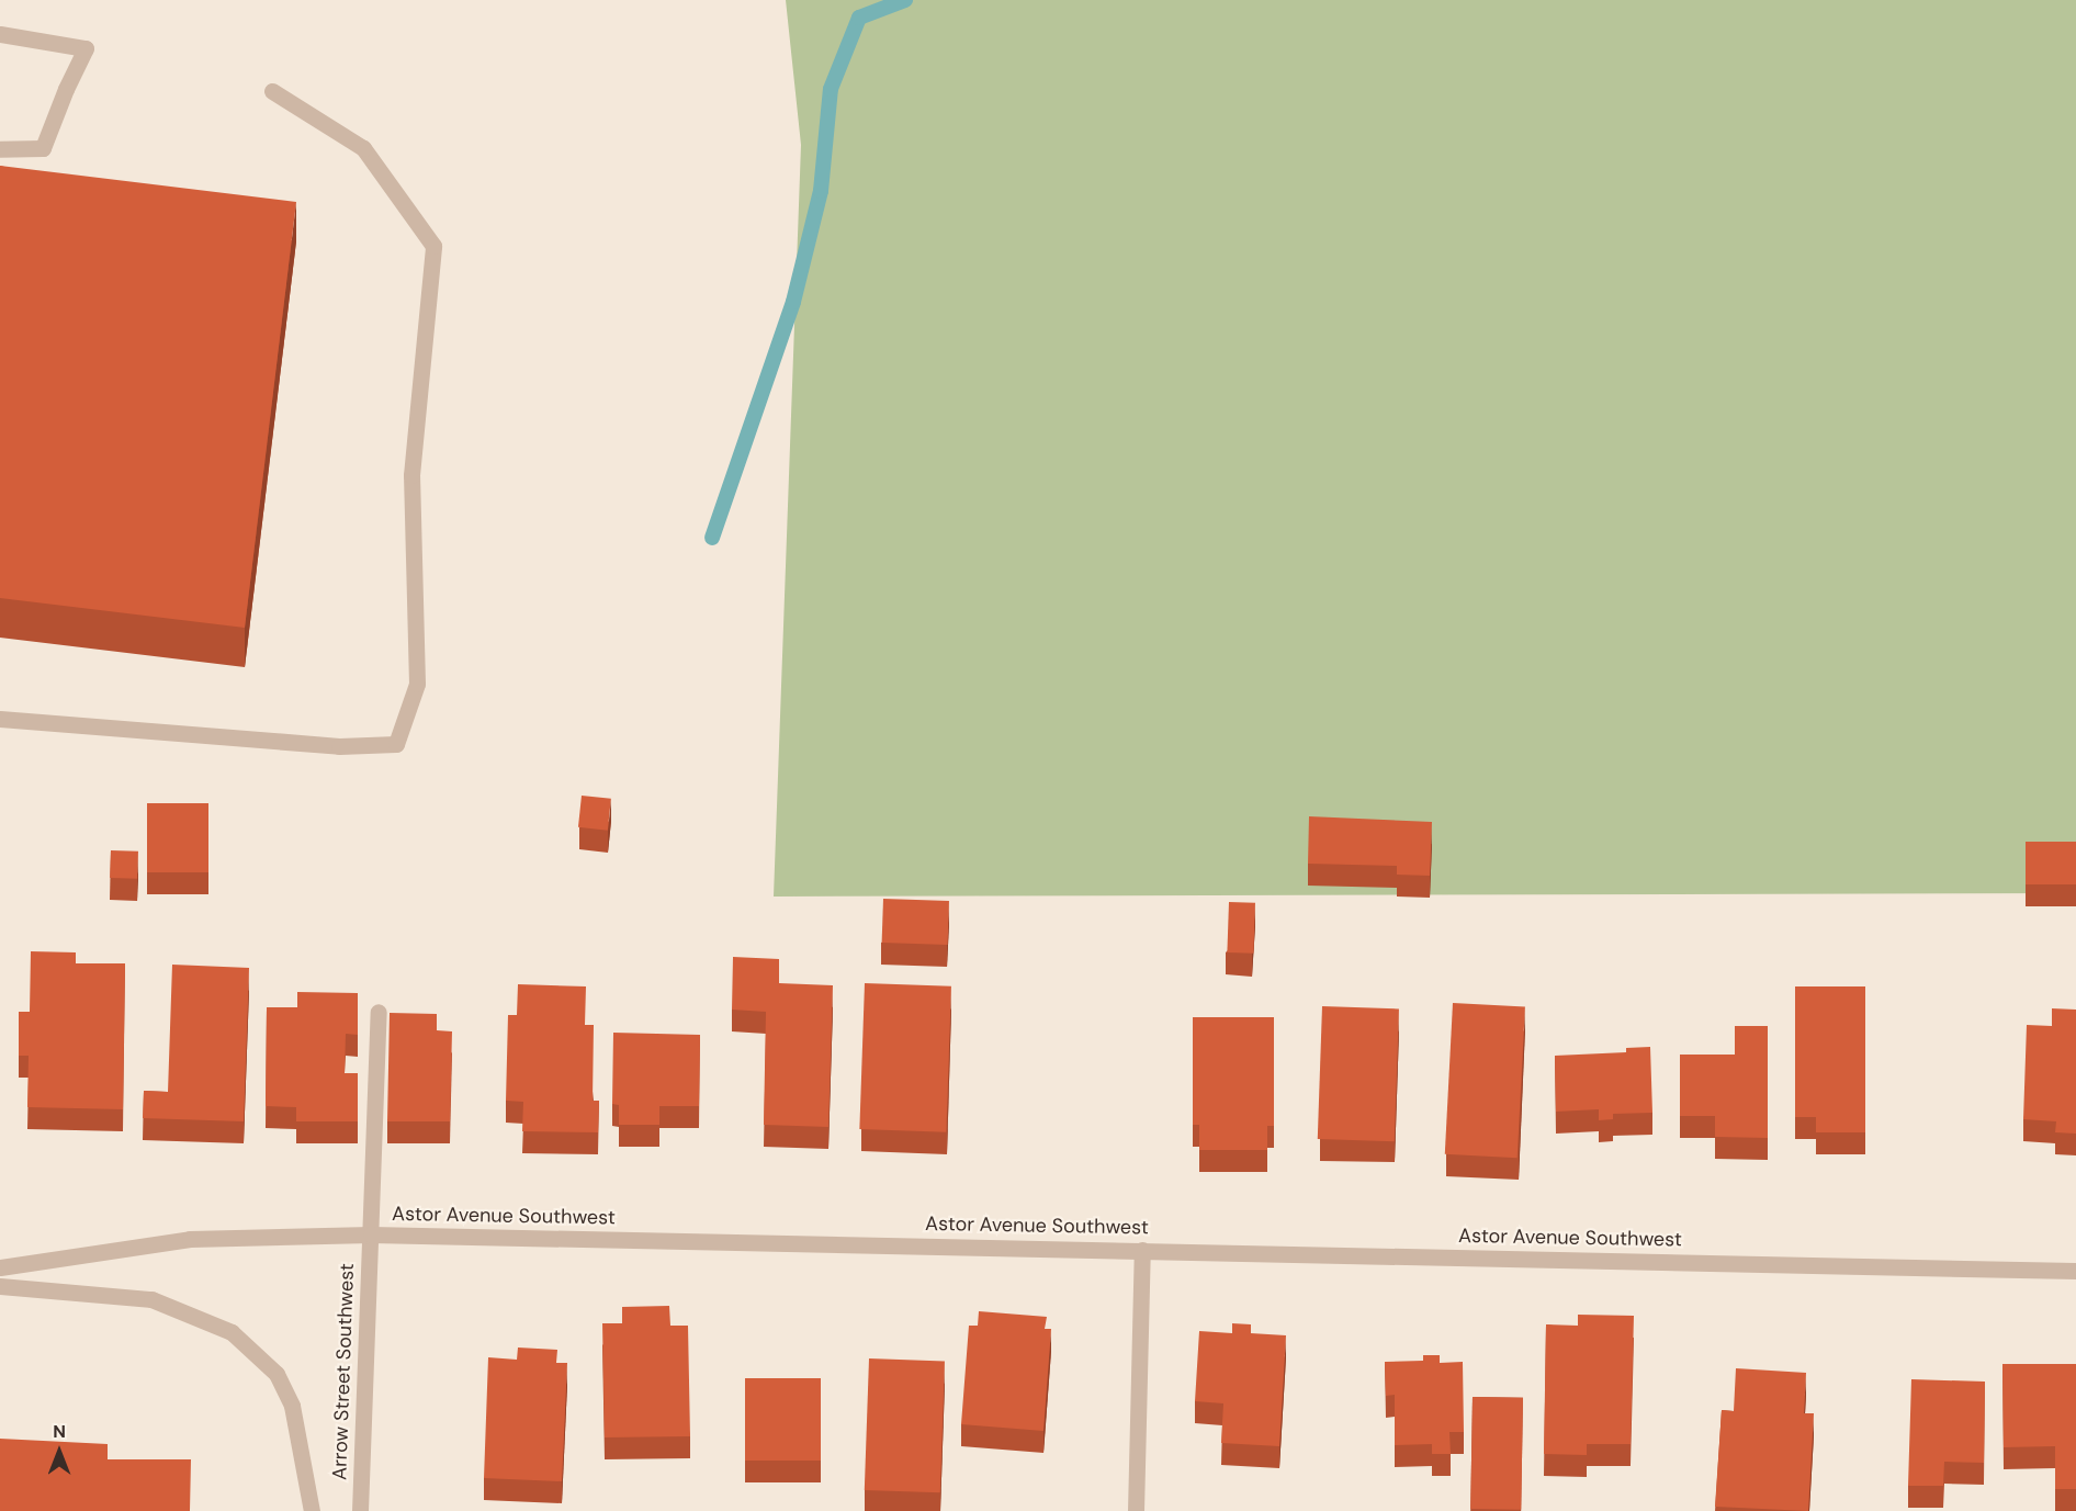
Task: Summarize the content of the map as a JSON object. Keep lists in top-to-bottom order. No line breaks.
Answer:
{"streets":{"street":["Astor Avenue Southwest","Arrow Street Southwest"]},"crossings":[["Astor Avenue Southwest","Arrow Street Southwest"]],"north":"top"}
